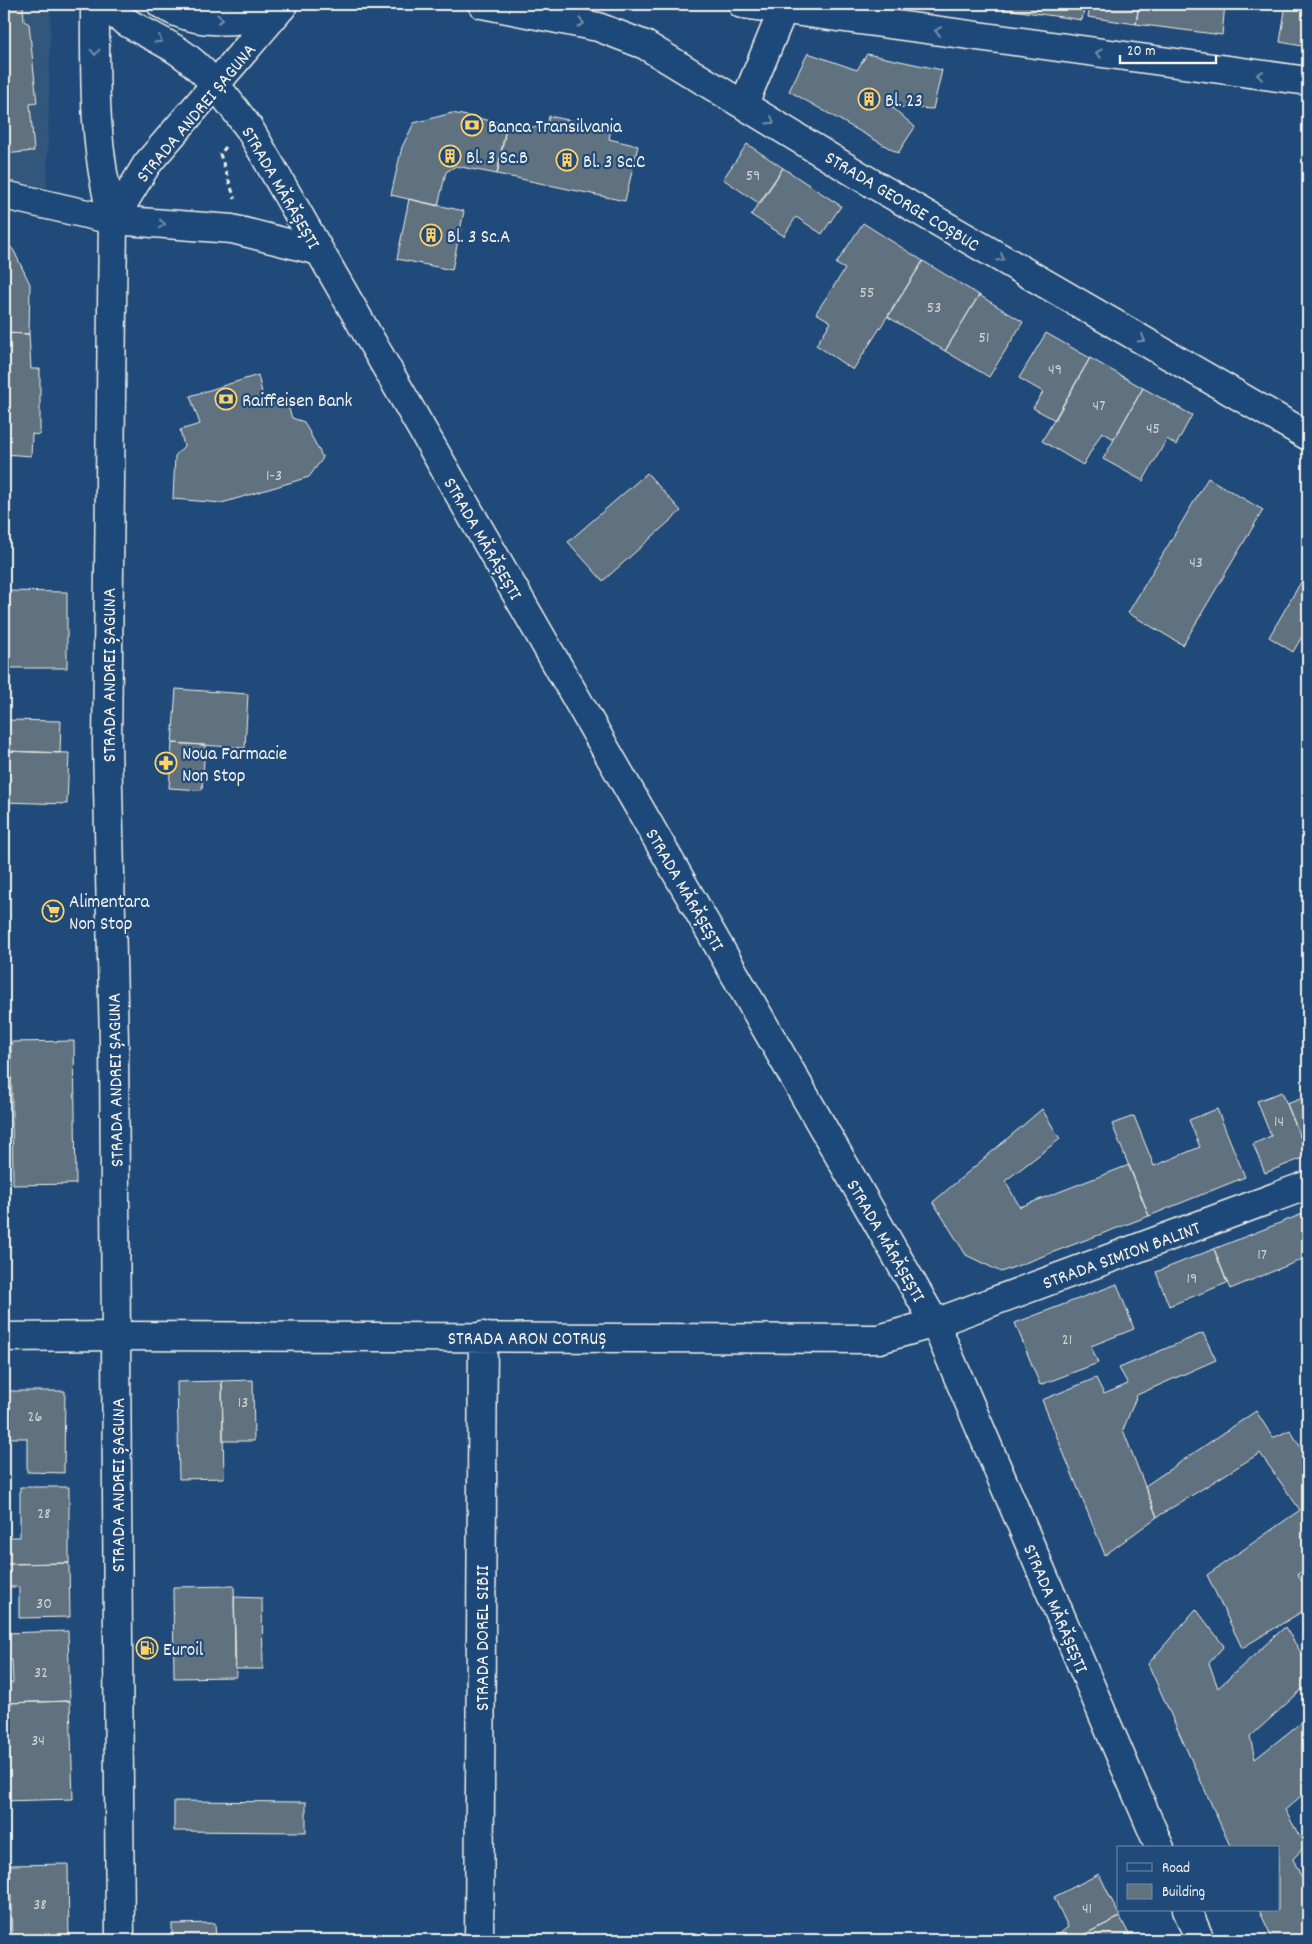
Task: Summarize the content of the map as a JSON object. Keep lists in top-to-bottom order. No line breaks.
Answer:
{"streets":{"street":["STRADA ANDREI ȘAGUNA","STRADA MĂRĂȘEȘTI","STRADA GEORGE COȘBUC","STRADA SIMION BALINT","STRADA ARON COTRUȘ","STRADA DOREL SIBII"]},"crossings":[["STRADA ANDREI ȘAGUNA","STRADA MĂRĂȘEȘTI"],["STRADA ANDREI ȘAGUNA","STRADA ARON COTRUȘ"],["STRADA MĂRĂȘEȘTI","STRADA SIMION BALINT"],["STRADA MĂRĂȘEȘTI","STRADA ARON COTRUȘ"],["STRADA SIMION BALINT","STRADA ARON COTRUȘ"],["STRADA ARON COTRUȘ","STRADA DOREL SIBII"]],"places":{"building":["Bl. 23","Bl. 3 Sc.B","Bl. 3 Sc.C","Bl. 3 Sc.A"],"bank":["Banca Transilvania","Raiffeisen Bank"],"pharmacy":["Noua Farmacie Non Stop"],"supermarket":["Alimentara Non Stop"],"fuel station":["Euroil"]},"house_numbers":["59","55","53","51","49","47","45","1-3","43","14","17","19","21","13","26","28","30","32","34","38","41"],"legend":["Road","Building"],"scale_bar":"20 m"}
